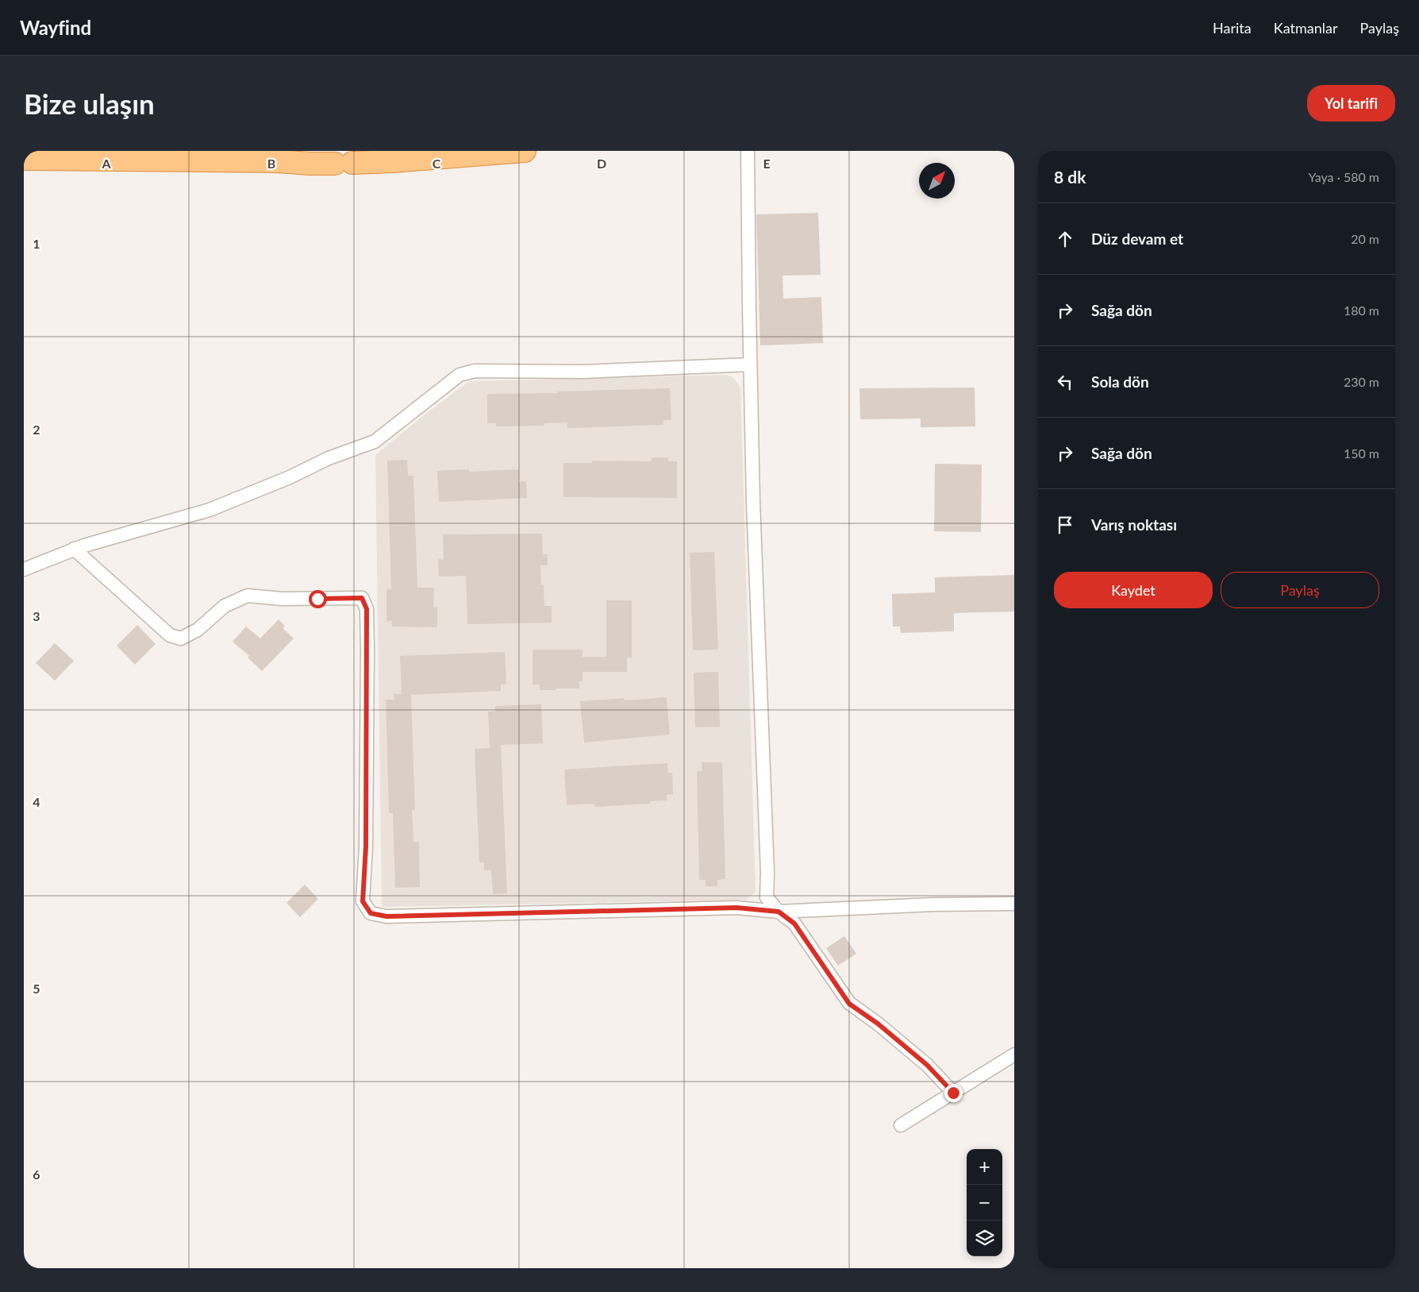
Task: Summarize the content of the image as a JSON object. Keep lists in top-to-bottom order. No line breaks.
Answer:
{"north":"top right","page":{"header":"Wayfind","nav":["Harita","Katmanlar","Paylaş"],"buttons":["Yol tarifi",["Kaydet","Paylaş"]],"title":"Bize ulaşın","heading":["8 dk","Yaya · 580 m"],"list":[["Düz devam et","20 m"],["Sağa dön","180 m"],["Sola dön","230 m"],["Sağa dön","150 m"],"Varış noktası"],"map_buttons":["+","−"]},"grid":{"columns":["A","B","C","D","E"],"rows":["1","2","3","4","5","6"]}}
